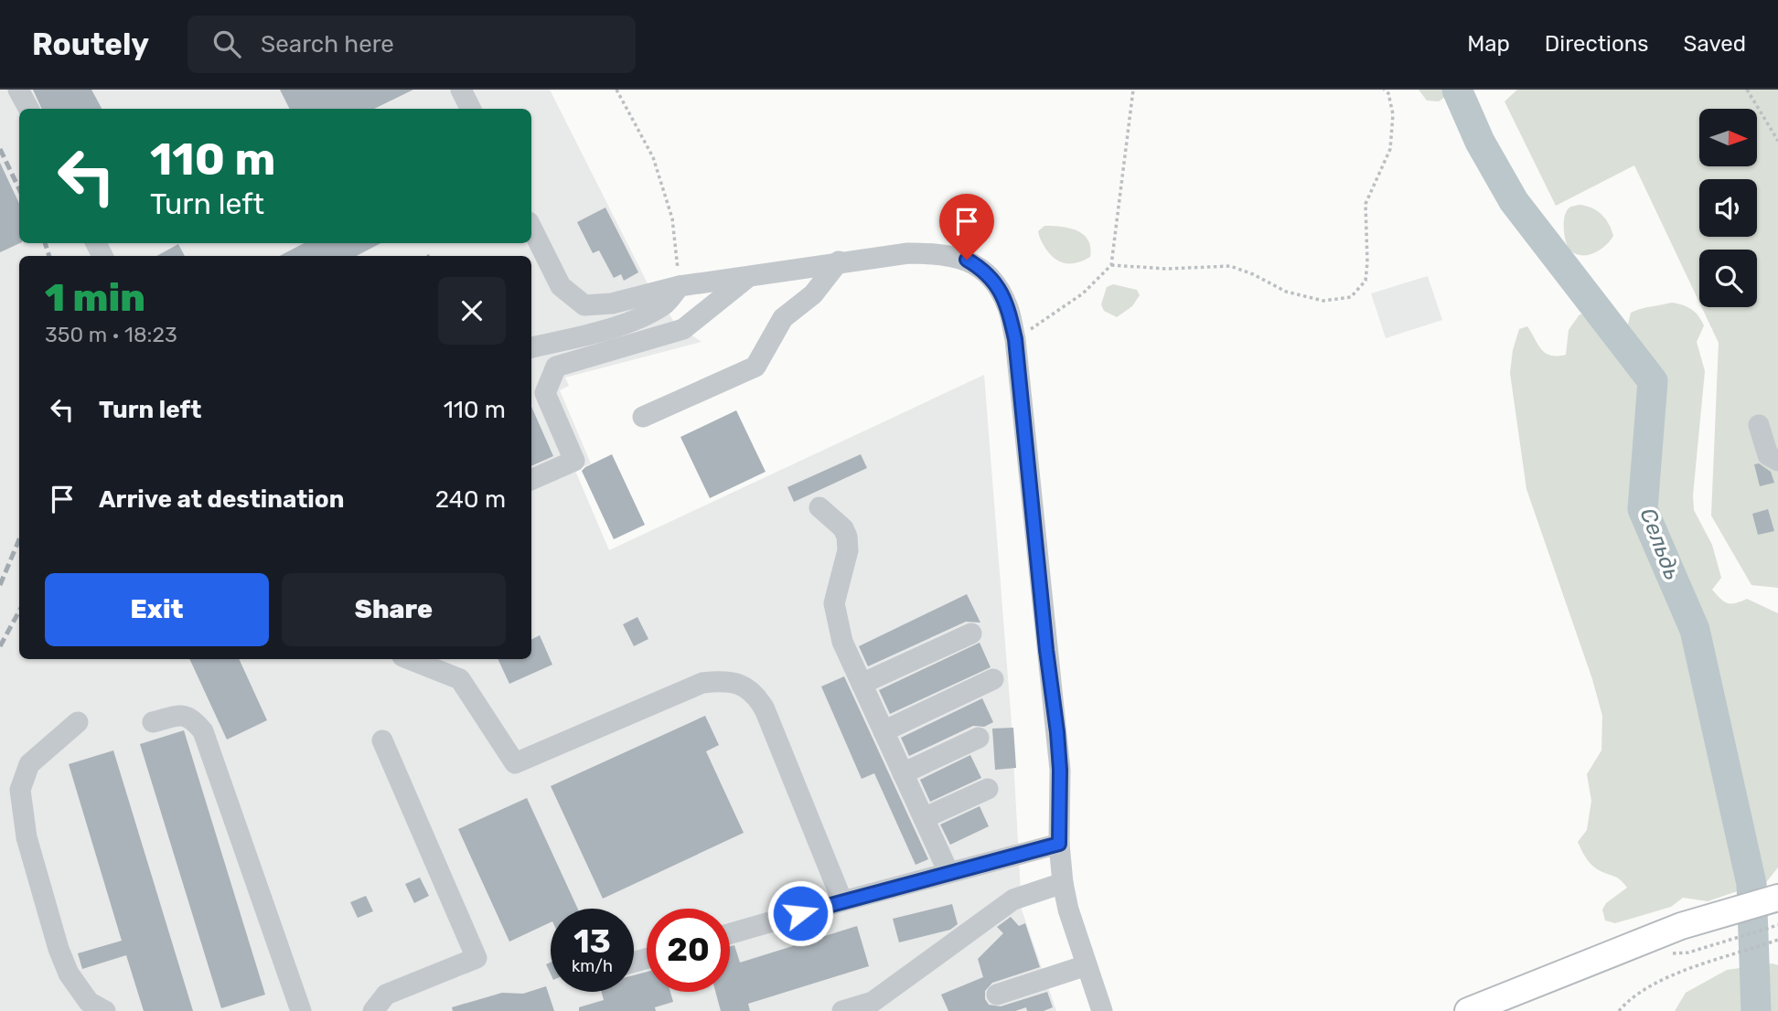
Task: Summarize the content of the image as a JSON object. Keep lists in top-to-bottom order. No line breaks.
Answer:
{"water":["Сельдь"],"north":"right","page":{"header":"Routely","search":"Search here","nav":["Map","Directions","Saved"],"turn":["110 m","Turn left"],"heading":["1 min","350 m · 18:23"],"list":[{"name":"Turn left","value":"110 m"},{"name":"Arrive at destination","value":"240 m"}],"buttons":["Exit","Share"],"speed":"13 km/h","limit":"20"}}
